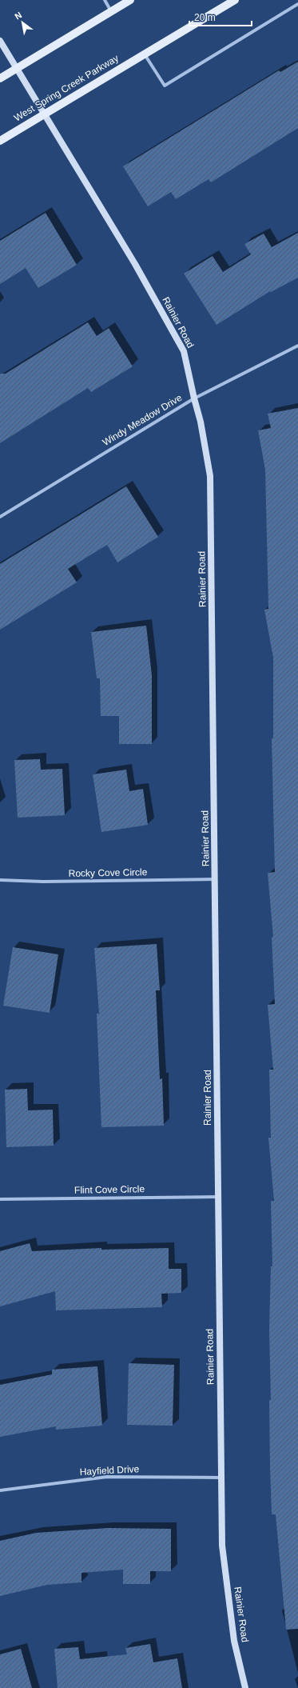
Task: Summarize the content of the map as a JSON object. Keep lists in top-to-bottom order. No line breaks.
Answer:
{"streets":{"main road":["West Spring Creek Parkway"],"street":["Rainier Road","Windy Meadow Drive","Rocky Cove Circle","Flint Cove Circle","Hayfield Drive"]},"crossings":[["West Spring Creek Parkway","Rainier Road"],["Rainier Road","Windy Meadow Drive"],["Rainier Road","Rocky Cove Circle"],["Rainier Road","Flint Cove Circle"],["Rainier Road","Hayfield Drive"]],"scale_bar":"20 m","north":"top left"}
